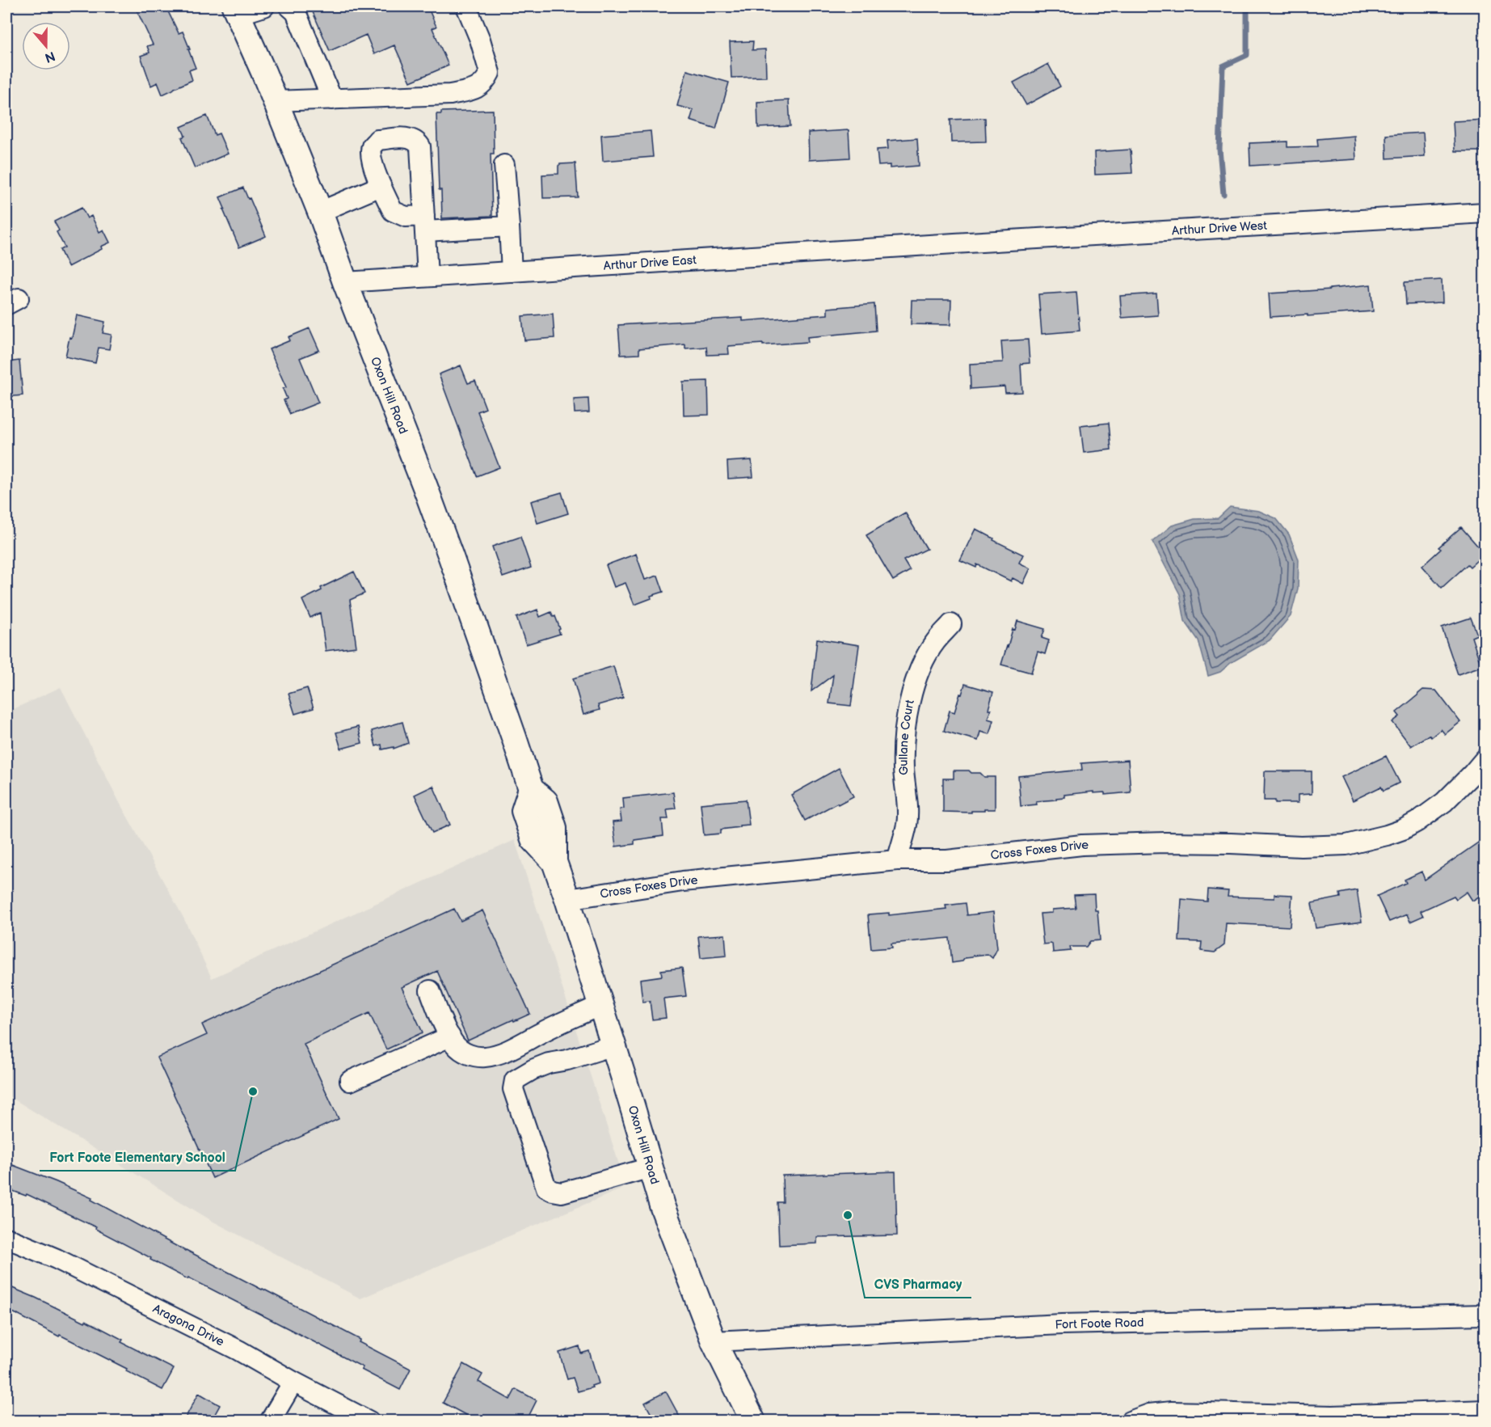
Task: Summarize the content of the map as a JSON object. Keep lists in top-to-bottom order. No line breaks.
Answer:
{"streets":{"main road":["Oxon Hill Road"],"street":["Arthur Drive West","Arthur Drive East","Gullane Court","Cross Foxes Drive","Fort Foote Road","Aragona Drive"]},"crossings":[["Arthur Drive West","Arthur Drive East"],["Arthur Drive East","Oxon Hill Road"],["Oxon Hill Road","Cross Foxes Drive"],["Oxon Hill Road","Fort Foote Road"],["Gullane Court","Cross Foxes Drive"]],"places":["Fort Foote Elementary School","CVS Pharmacy"],"north":"bottom"}
